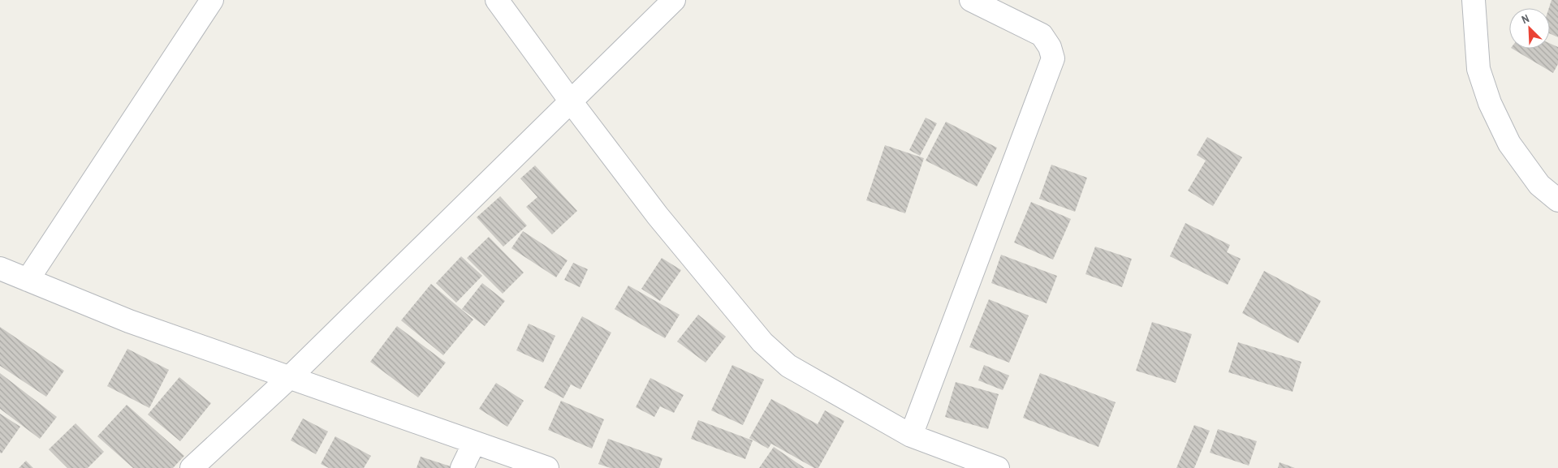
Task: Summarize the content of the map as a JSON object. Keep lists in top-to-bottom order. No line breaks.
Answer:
{"north":"top left"}
